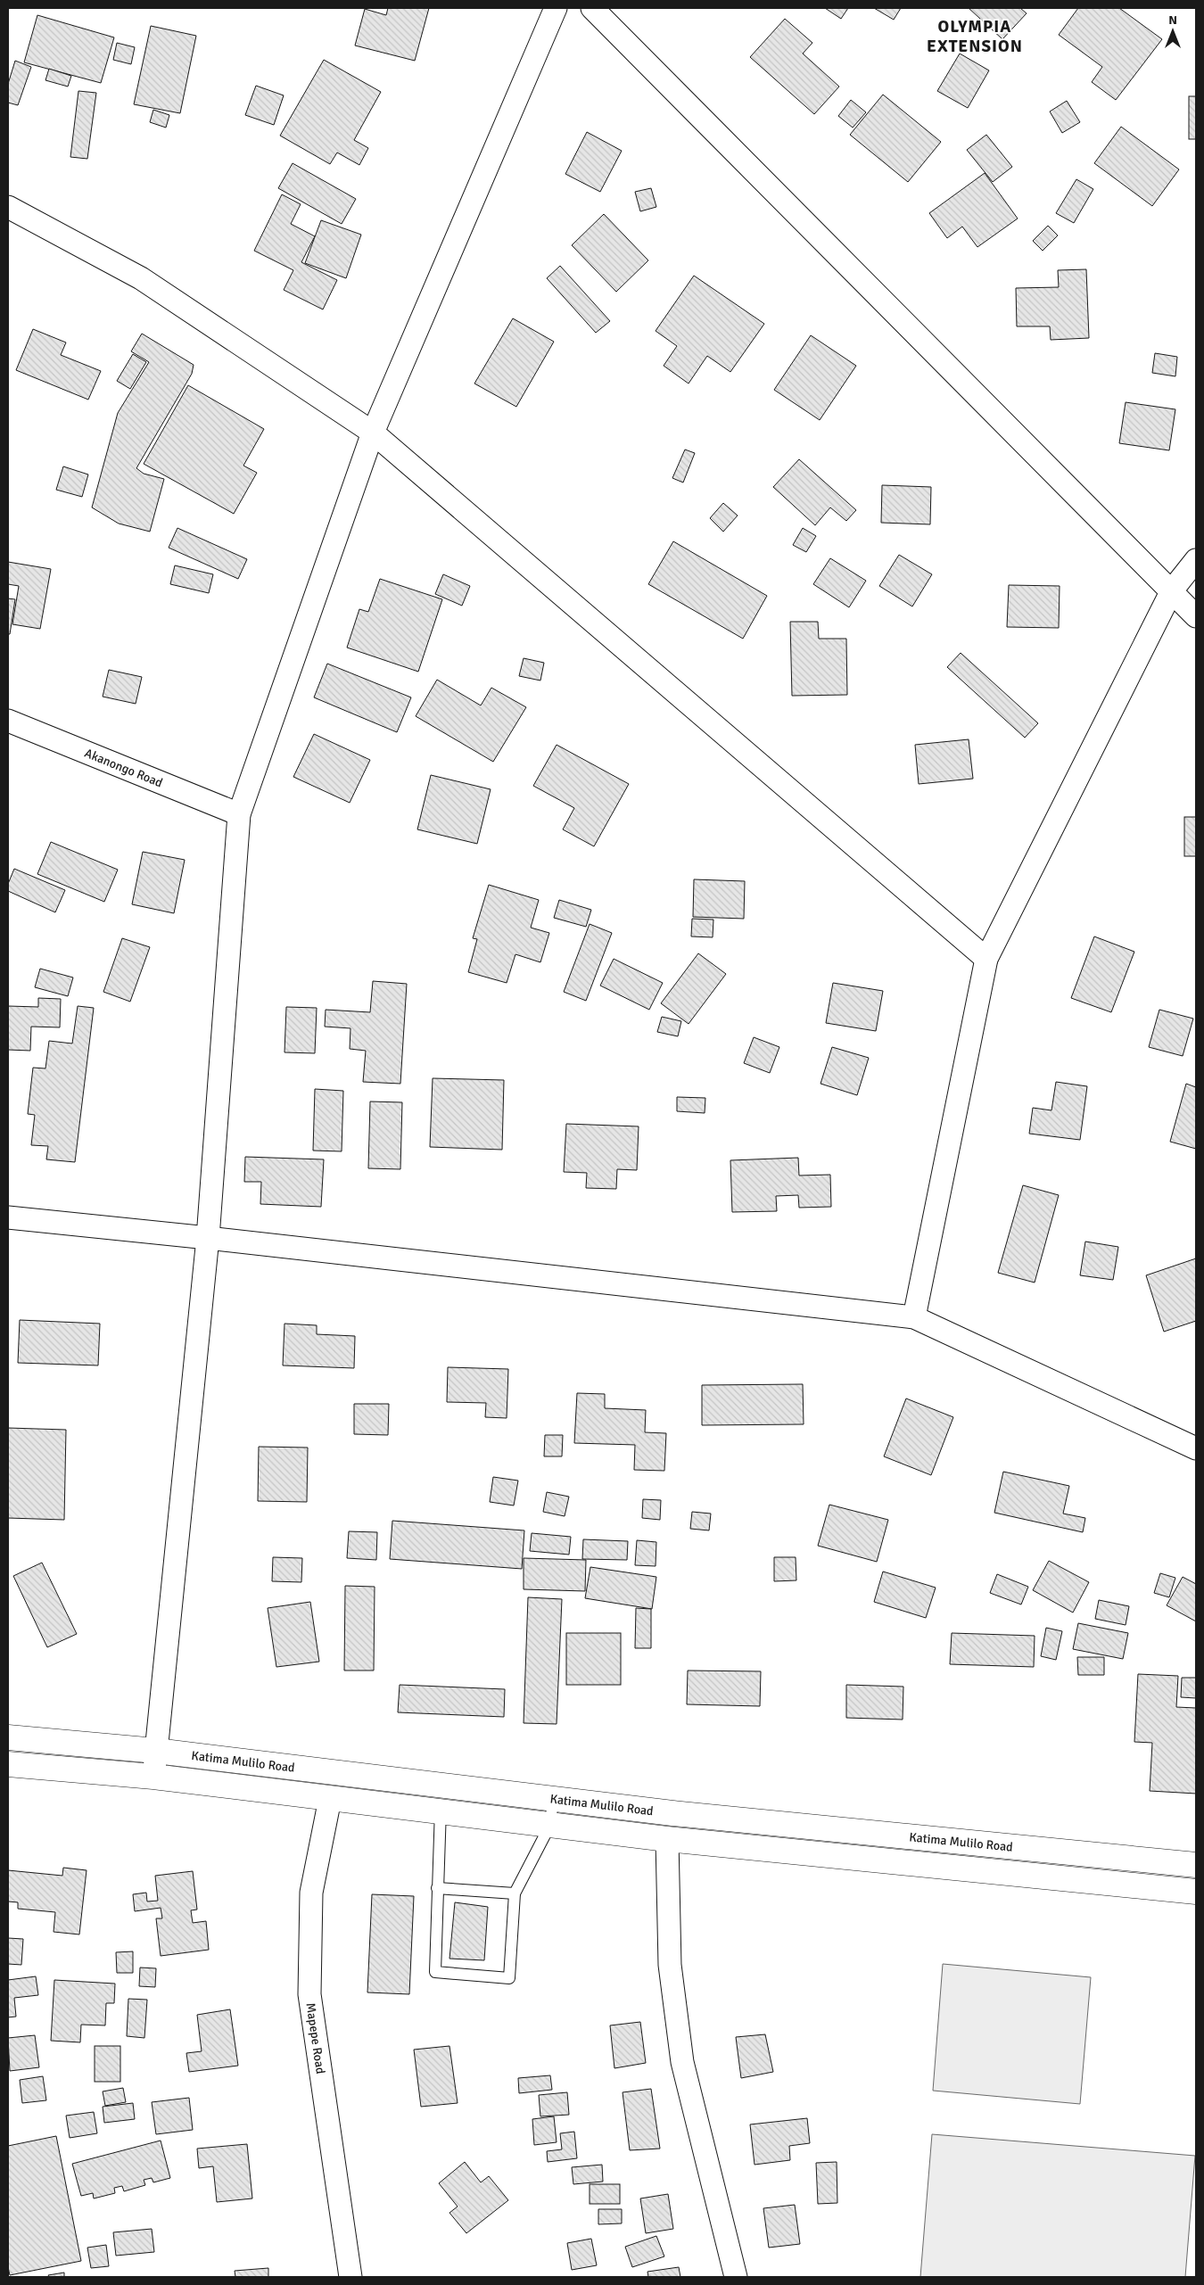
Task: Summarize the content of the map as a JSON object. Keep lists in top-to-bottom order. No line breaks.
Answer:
{"streets":{"main road":["Katima Mulilo Road"],"street":["Akanongo Road","Mapepe Road"]},"districts":["OLYMPIA EXTENSION"],"north":"top"}
